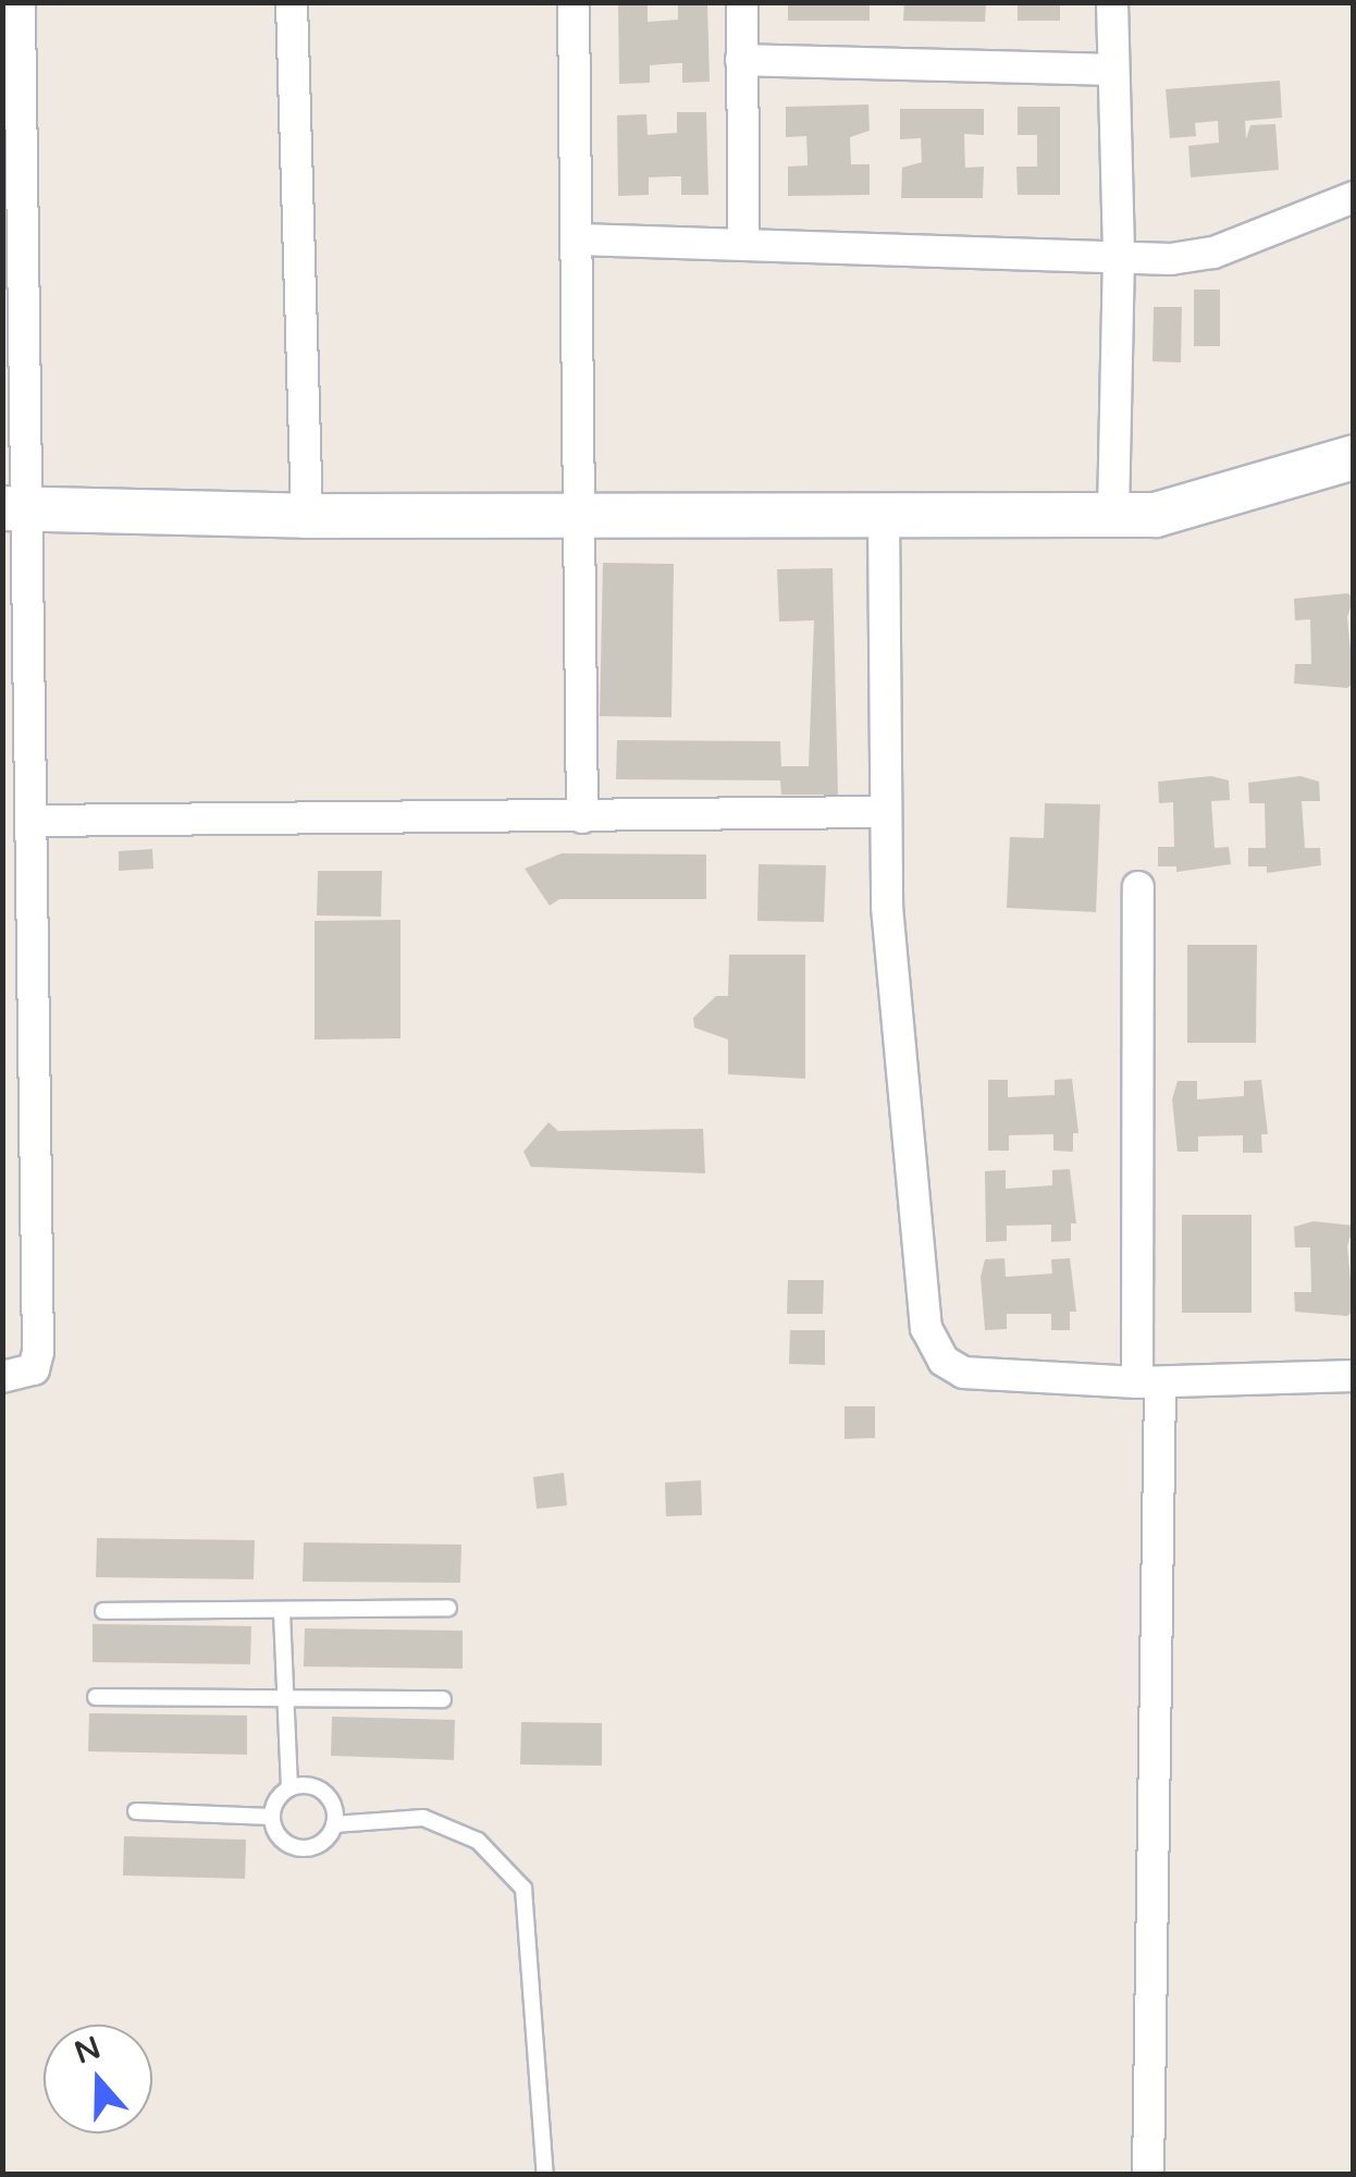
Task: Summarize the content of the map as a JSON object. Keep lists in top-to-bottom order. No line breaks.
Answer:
{"north":"top"}
